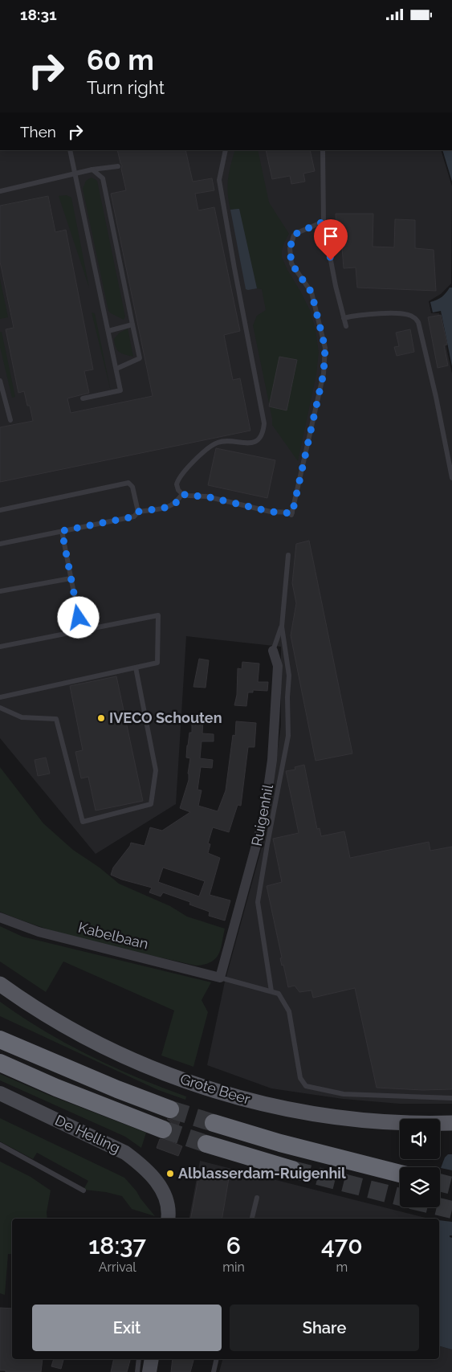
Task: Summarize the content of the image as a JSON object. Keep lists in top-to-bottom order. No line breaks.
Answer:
{"streets":{"main road":["Grote Beer"],"street":["Ruigenhil","Kabelbaan","De Helling"]},"crossings":[["Ruigenhil","Kabelbaan"]],"places":["IVECO Schouten","Alblasserdam-Ruigenhil"],"page":{"status":"18:31","turn":["60 m","Turn right"],"then":"Then","eta":["18:37","Arrival","6","min","470","m"],"buttons":["Exit","Share"]}}
